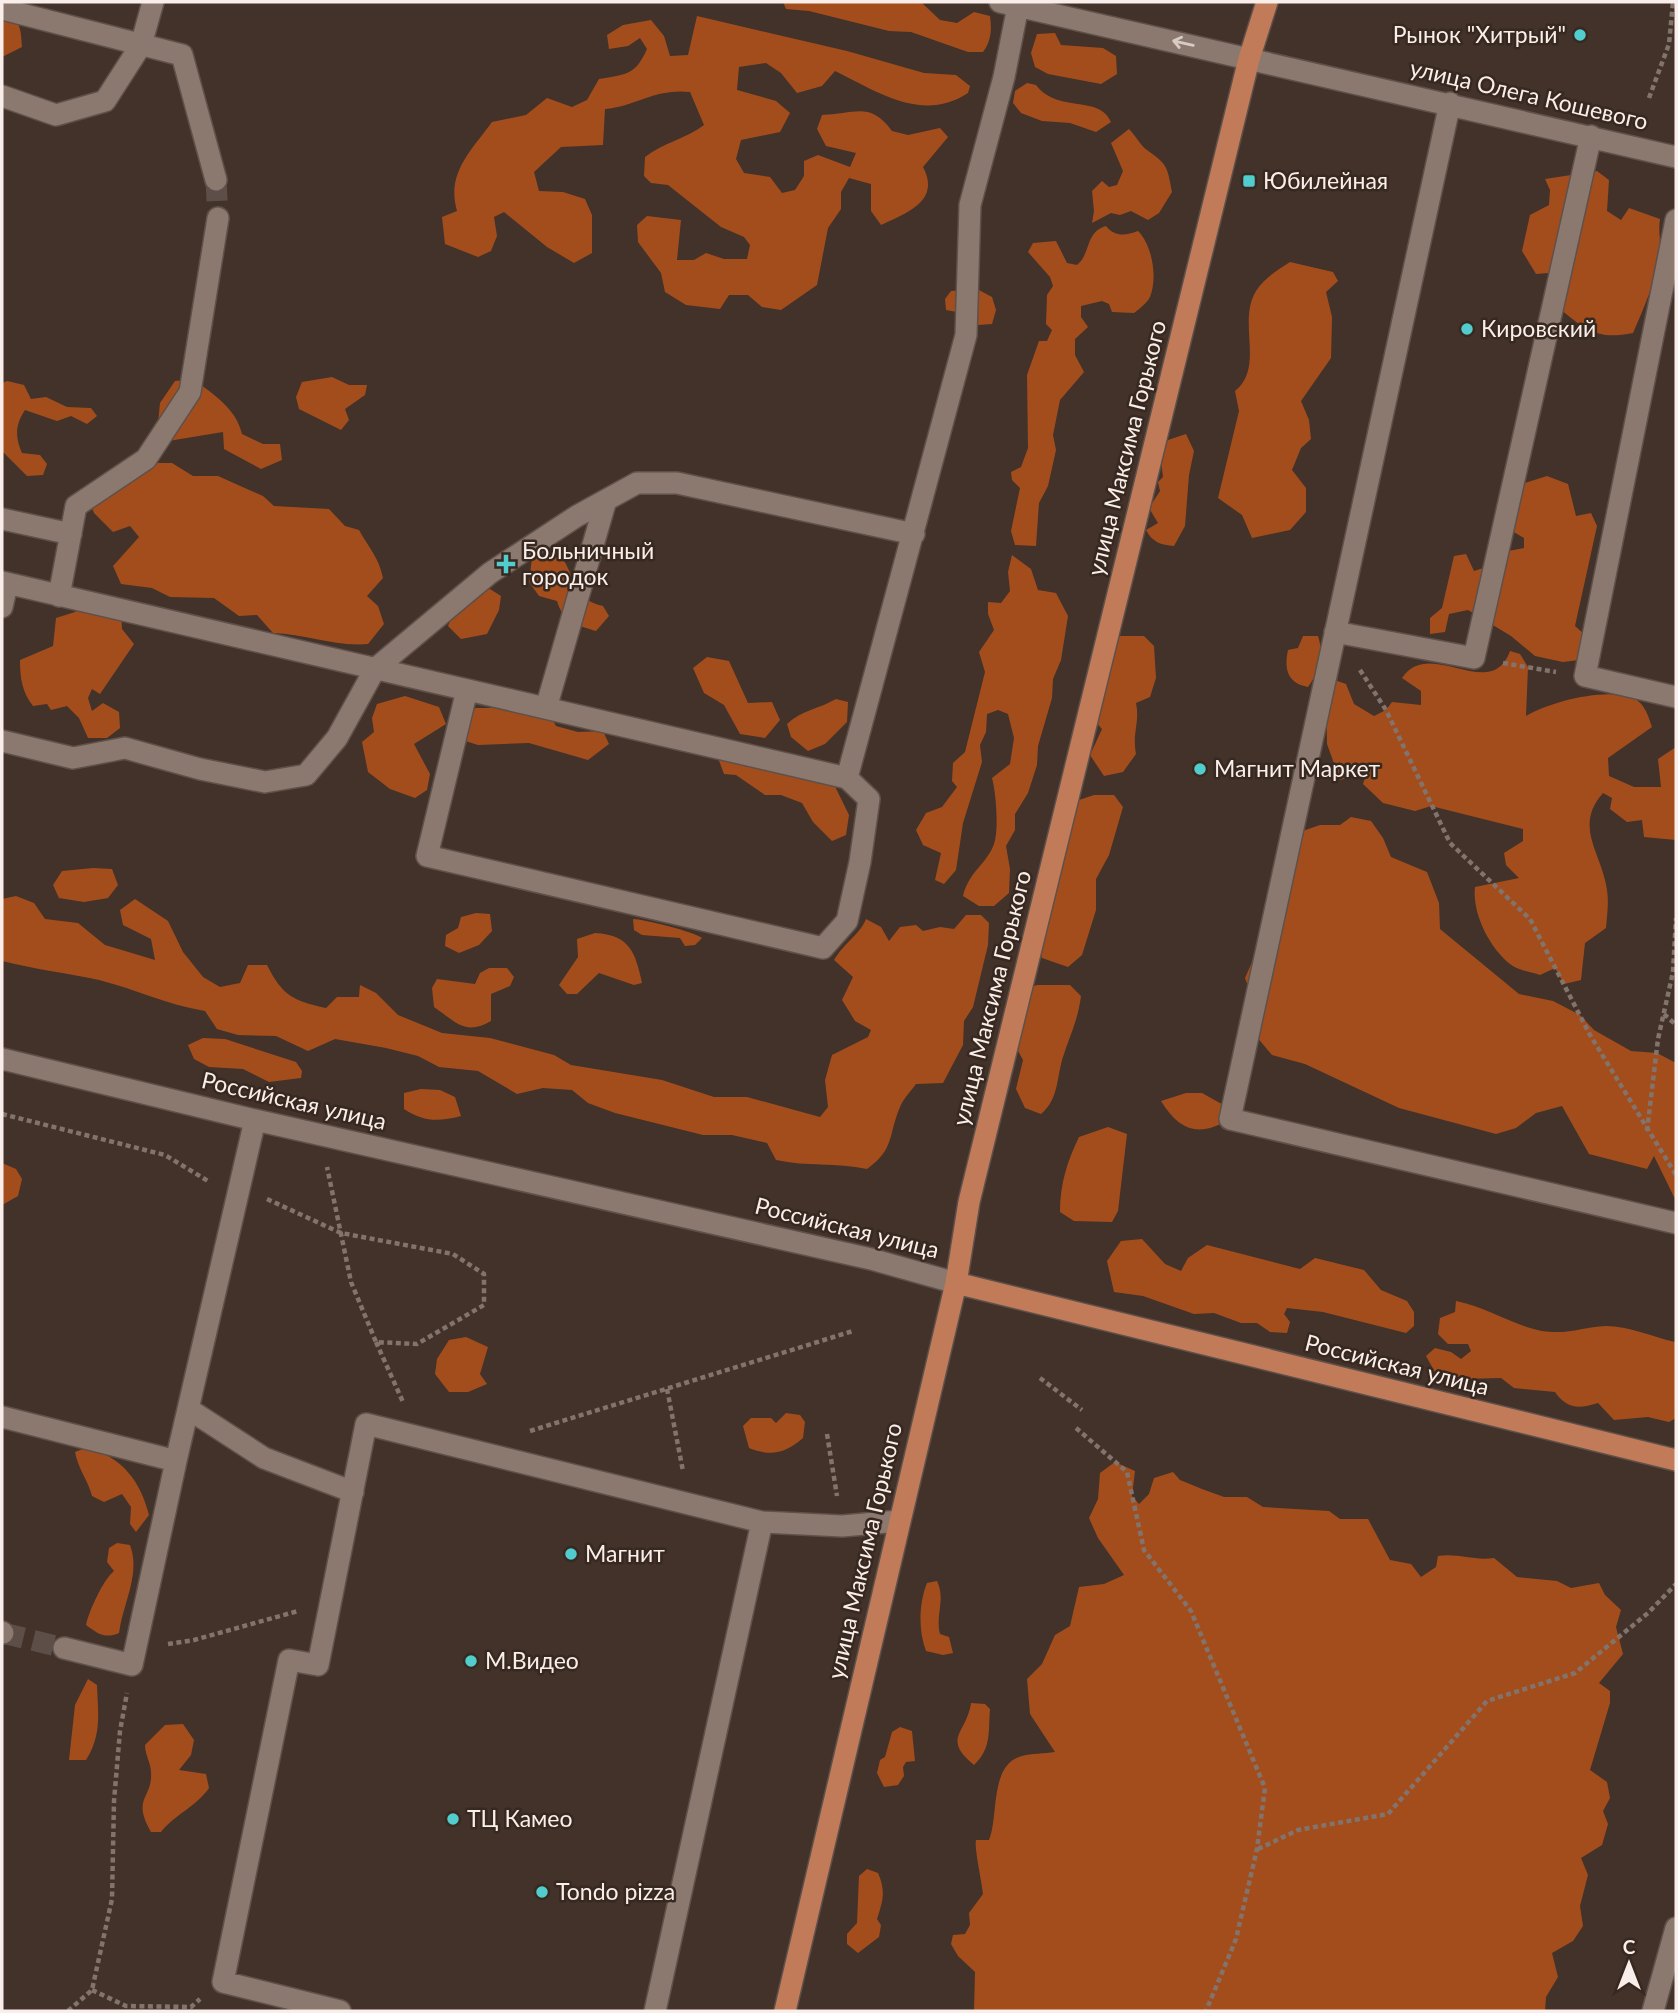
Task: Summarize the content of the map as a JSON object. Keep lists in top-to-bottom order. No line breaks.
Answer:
{"streets":{"main road":["улица Максима Горького","Российская улица"],"street":["улица Олега Кошевого"]},"crossings":[["улица Олега Кошевого","улица Максима Горького"],["улица Максима Горького","Российская улица"]],"one_way":["улица Олега Кошевого"],"places":{"other":["Рынок \"Хитрый\"","Кировский","Магнит Маркет","Магнит","М.Видео","ТЦ Камео","Tondo pizza"],"transit":["Юбилейная"],"health":["Больничный городок"]},"north":"top"}
